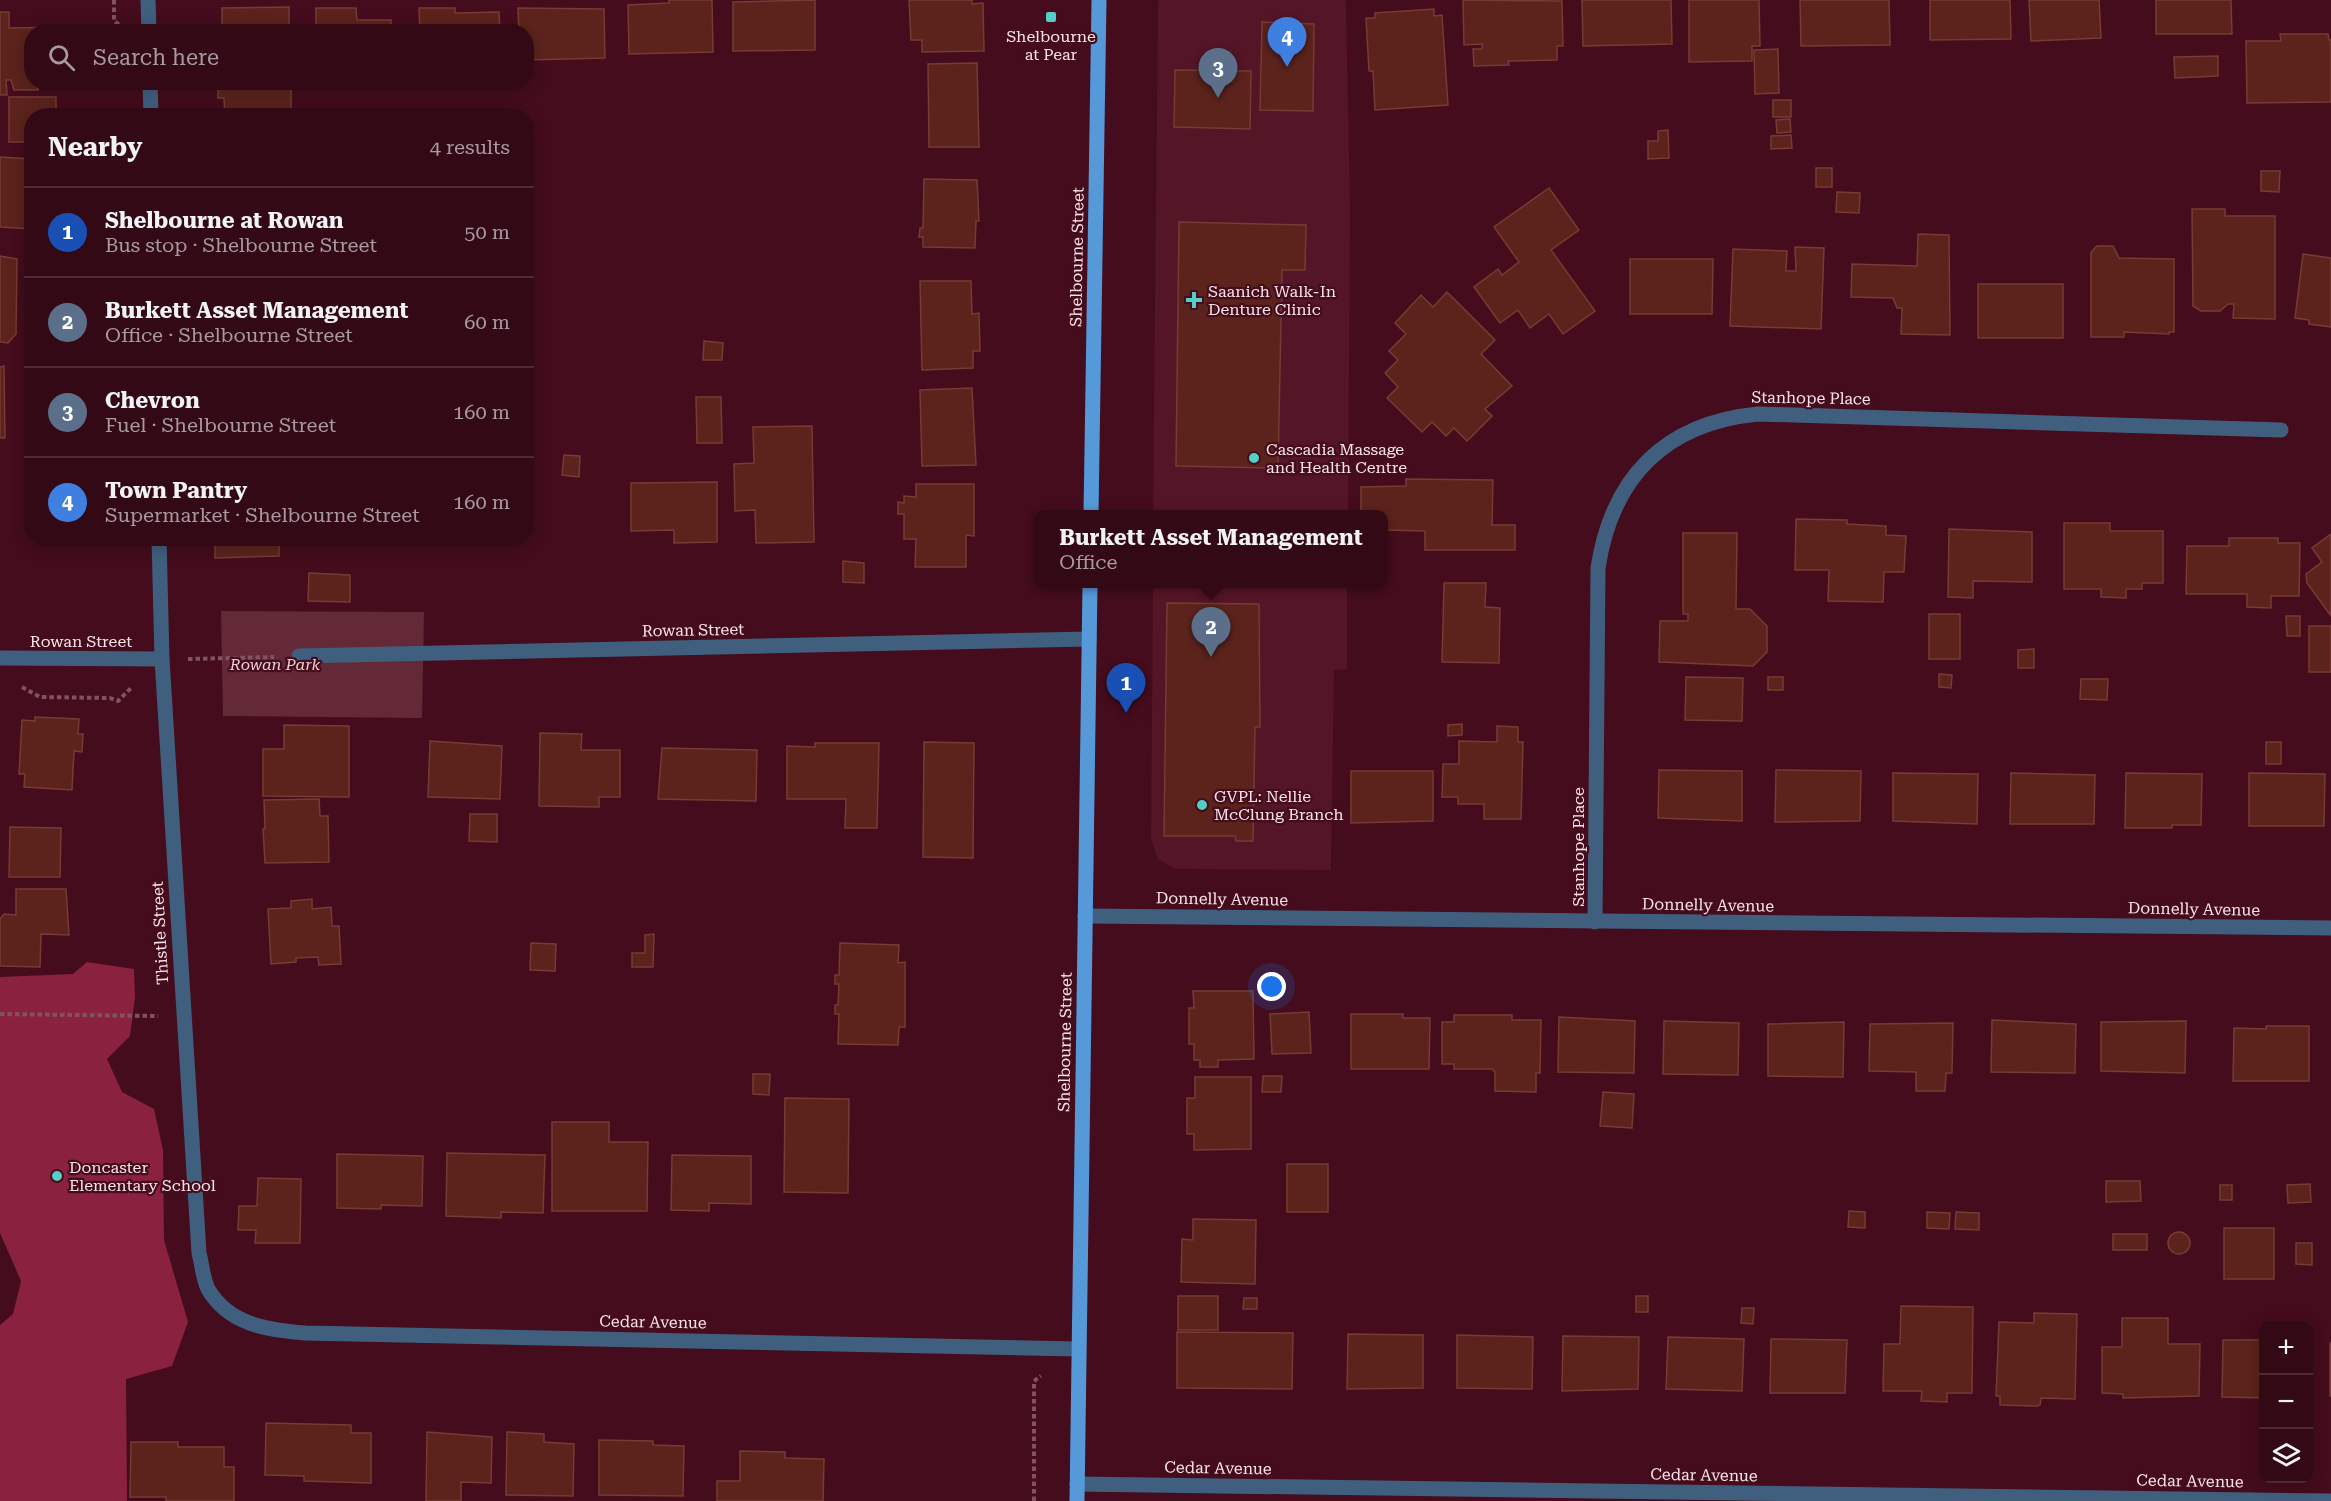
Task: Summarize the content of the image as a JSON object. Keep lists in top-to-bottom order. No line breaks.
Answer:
{"streets":{"main road":["Shelbourne Street"],"street":["Stanhope Place","Rowan Street","Donnelly Avenue","Thistle Street","Cedar Avenue"]},"crossings":[["Shelbourne Street","Rowan Street"],["Shelbourne Street","Donnelly Avenue"],["Shelbourne Street","Cedar Avenue"],["Stanhope Place","Donnelly Avenue"],["Rowan Street","Thistle Street"],["Thistle Street","Cedar Avenue"]],"parks":["Rowan Park"],"places":{"transit":["Shelbourne at Pear"],"health":["Saanich Walk-In Denture Clinic"],"other":["Cascadia Massage and Health Centre","GVPL: Nellie McClung Branch","Doncaster Elementary School"]},"page":{"pins":["4","3","2","1"],"search":"Search here","heading":["Nearby","4 results"],"list":[{"mark":"1","name":"Shelbourne at Rowan","note":"Bus stop · Shelbourne Street","value":"50 m"},{"mark":"2","name":"Burkett Asset Management","note":"Office · Shelbourne Street","value":"60 m"},{"mark":"3","name":"Chevron","note":"Fuel · Shelbourne Street","value":"160 m"},{"mark":"4","name":"Town Pantry","note":"Supermarket · Shelbourne Street","value":"160 m"}],"popup":["Burkett Asset Management","Office"],"map_buttons":["+","−"]}}
